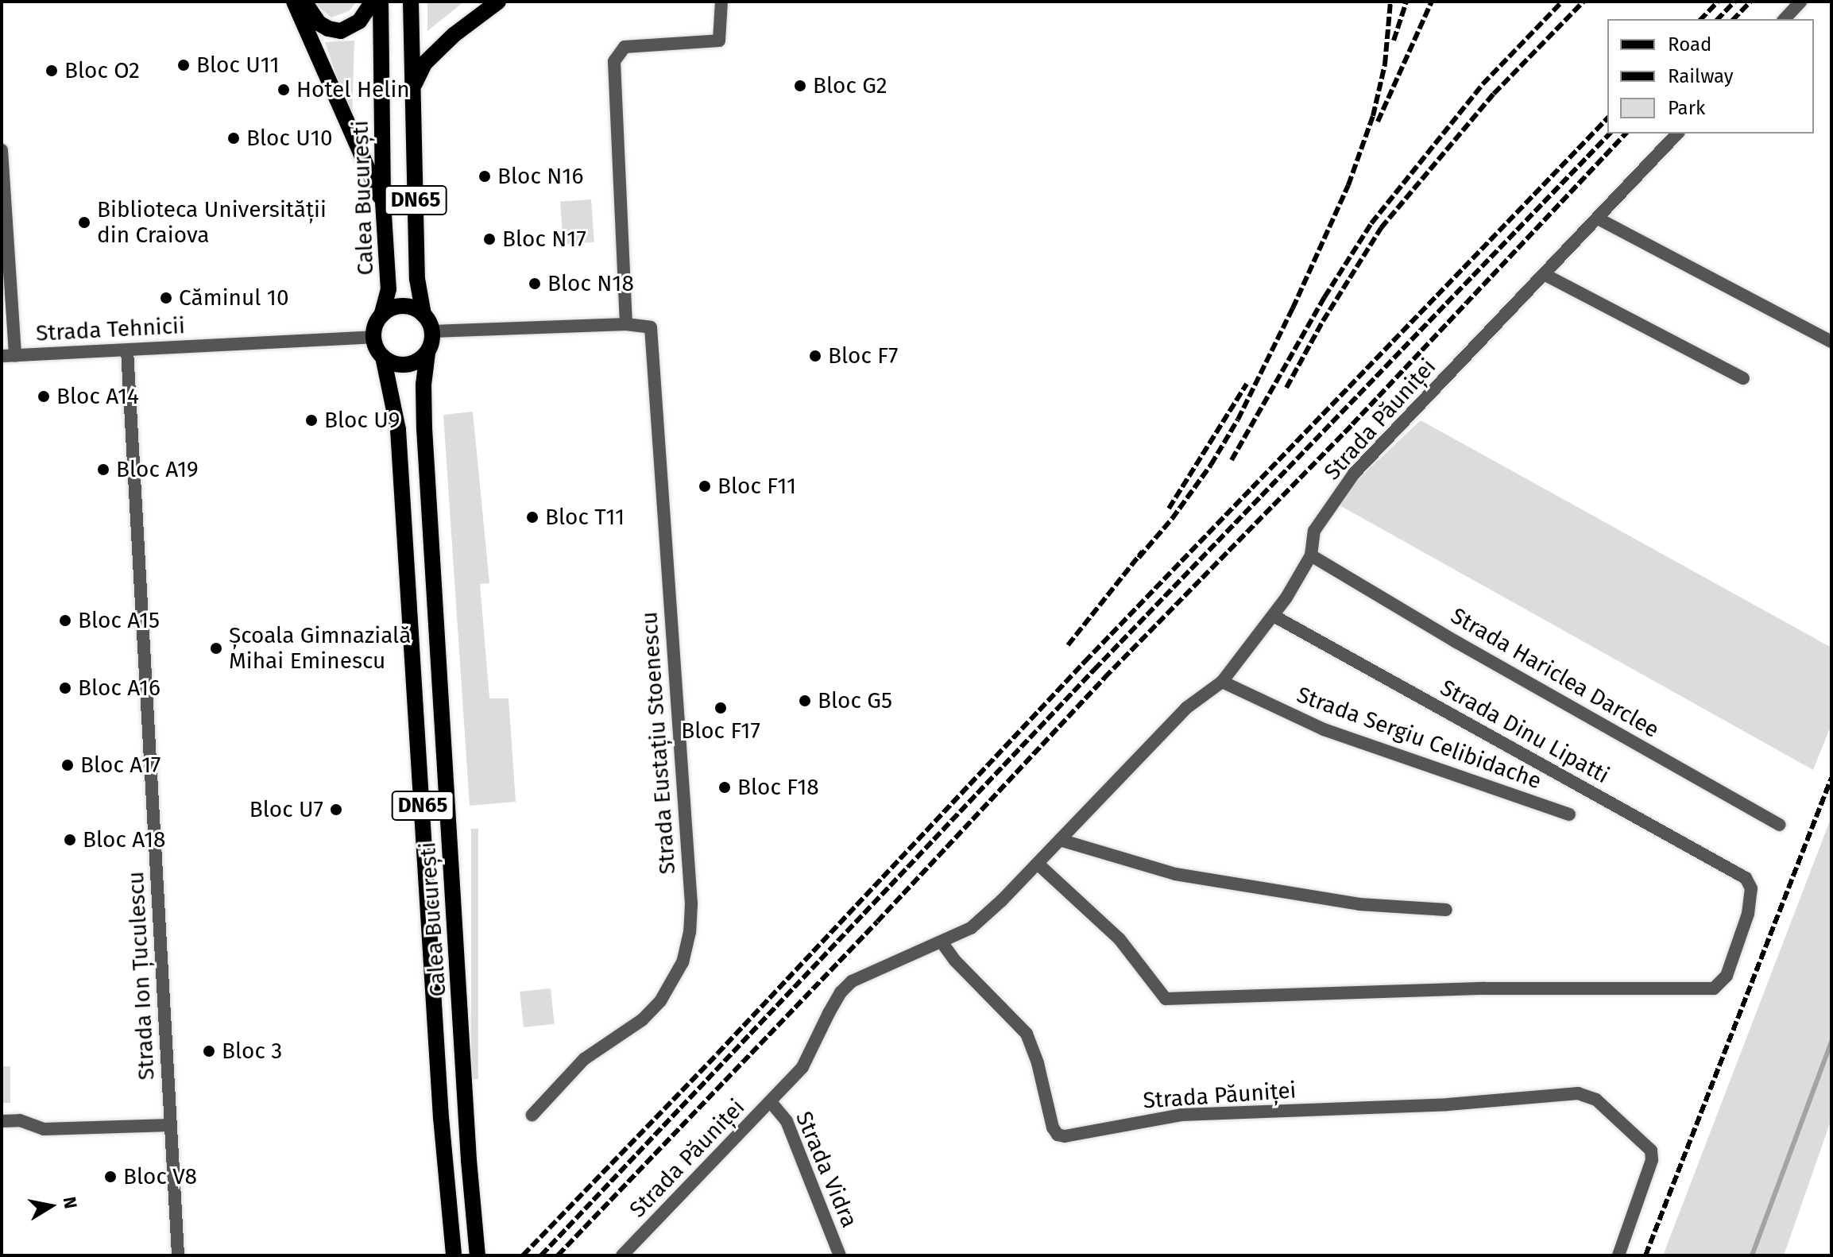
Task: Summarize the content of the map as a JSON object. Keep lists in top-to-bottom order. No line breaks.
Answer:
{"streets":{"main road":["Calea București","DN65"],"street":["Strada Tehnicii","Strada Păuniței","Strada Hariclea Darclee","Strada Dinu Lipatti","Strada Sergiu Celibidache","Strada Eustațiu Stoenescu","Strada Ion Țuculescu","Strada Vidra"]},"crossings":[["Calea București","DN65"],["Calea București","Strada Tehnicii"],["Calea București","Strada Eustațiu Stoenescu"],["DN65","Strada Tehnicii"],["DN65","Strada Eustațiu Stoenescu"],["Strada Tehnicii","Strada Eustațiu Stoenescu"],["Strada Tehnicii","Strada Ion Țuculescu"],["Strada Păuniței","Strada Hariclea Darclee"],["Strada Păuniței","Strada Dinu Lipatti"],["Strada Păuniței","Strada Sergiu Celibidache"],["Strada Păuniței","Strada Vidra"]],"places":["Bloc U11","Bloc O2","Bloc G2","Hotel Helin","Bloc U10","Bloc N16","Biblioteca Universității din Craiova","Bloc N17","Bloc N18","Căminul 10","Bloc F7","Bloc A14","Bloc U9","Bloc A19","Bloc F11","Bloc T11","Bloc A15","Școala Gimnazială Mihai Eminescu","Bloc A16","Bloc G5","Bloc F17","Bloc A17","Bloc F18","Bloc U7","Bloc A18","Bloc 3","Bloc V8"],"legend":["Road","Railway","Park"],"north":"right"}
